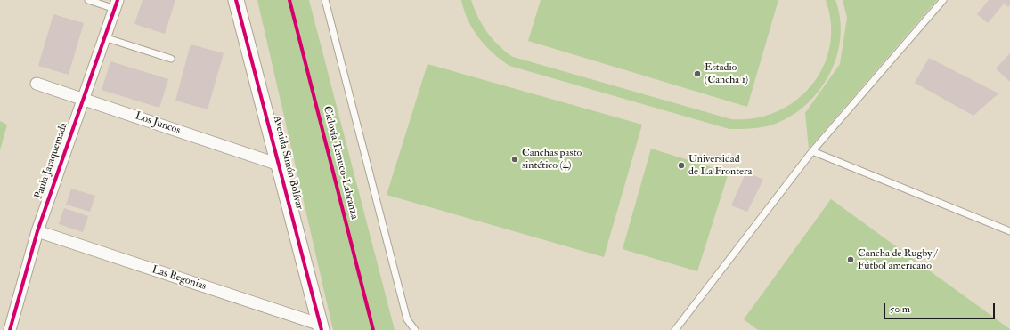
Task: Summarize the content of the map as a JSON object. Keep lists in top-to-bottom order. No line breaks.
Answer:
{"streets":{"street":["Los Juncos","Paula Jaraquemada","Avenida Simón Bolívar","Las Begonias"],"cycle path":["Ciclovía Temuco-Labranza"]},"crossings":[["Los Juncos","Paula Jaraquemada"],["Los Juncos","Avenida Simón Bolívar"],["Paula Jaraquemada","Las Begonias"],["Avenida Simón Bolívar","Las Begonias"]],"places":["Estadio (Cancha 1)","Canchas pasto sintético (4)","Universidad de La Frontera","Cancha de Rugby / Fútbol americano"],"scale_bar":"50 m"}
